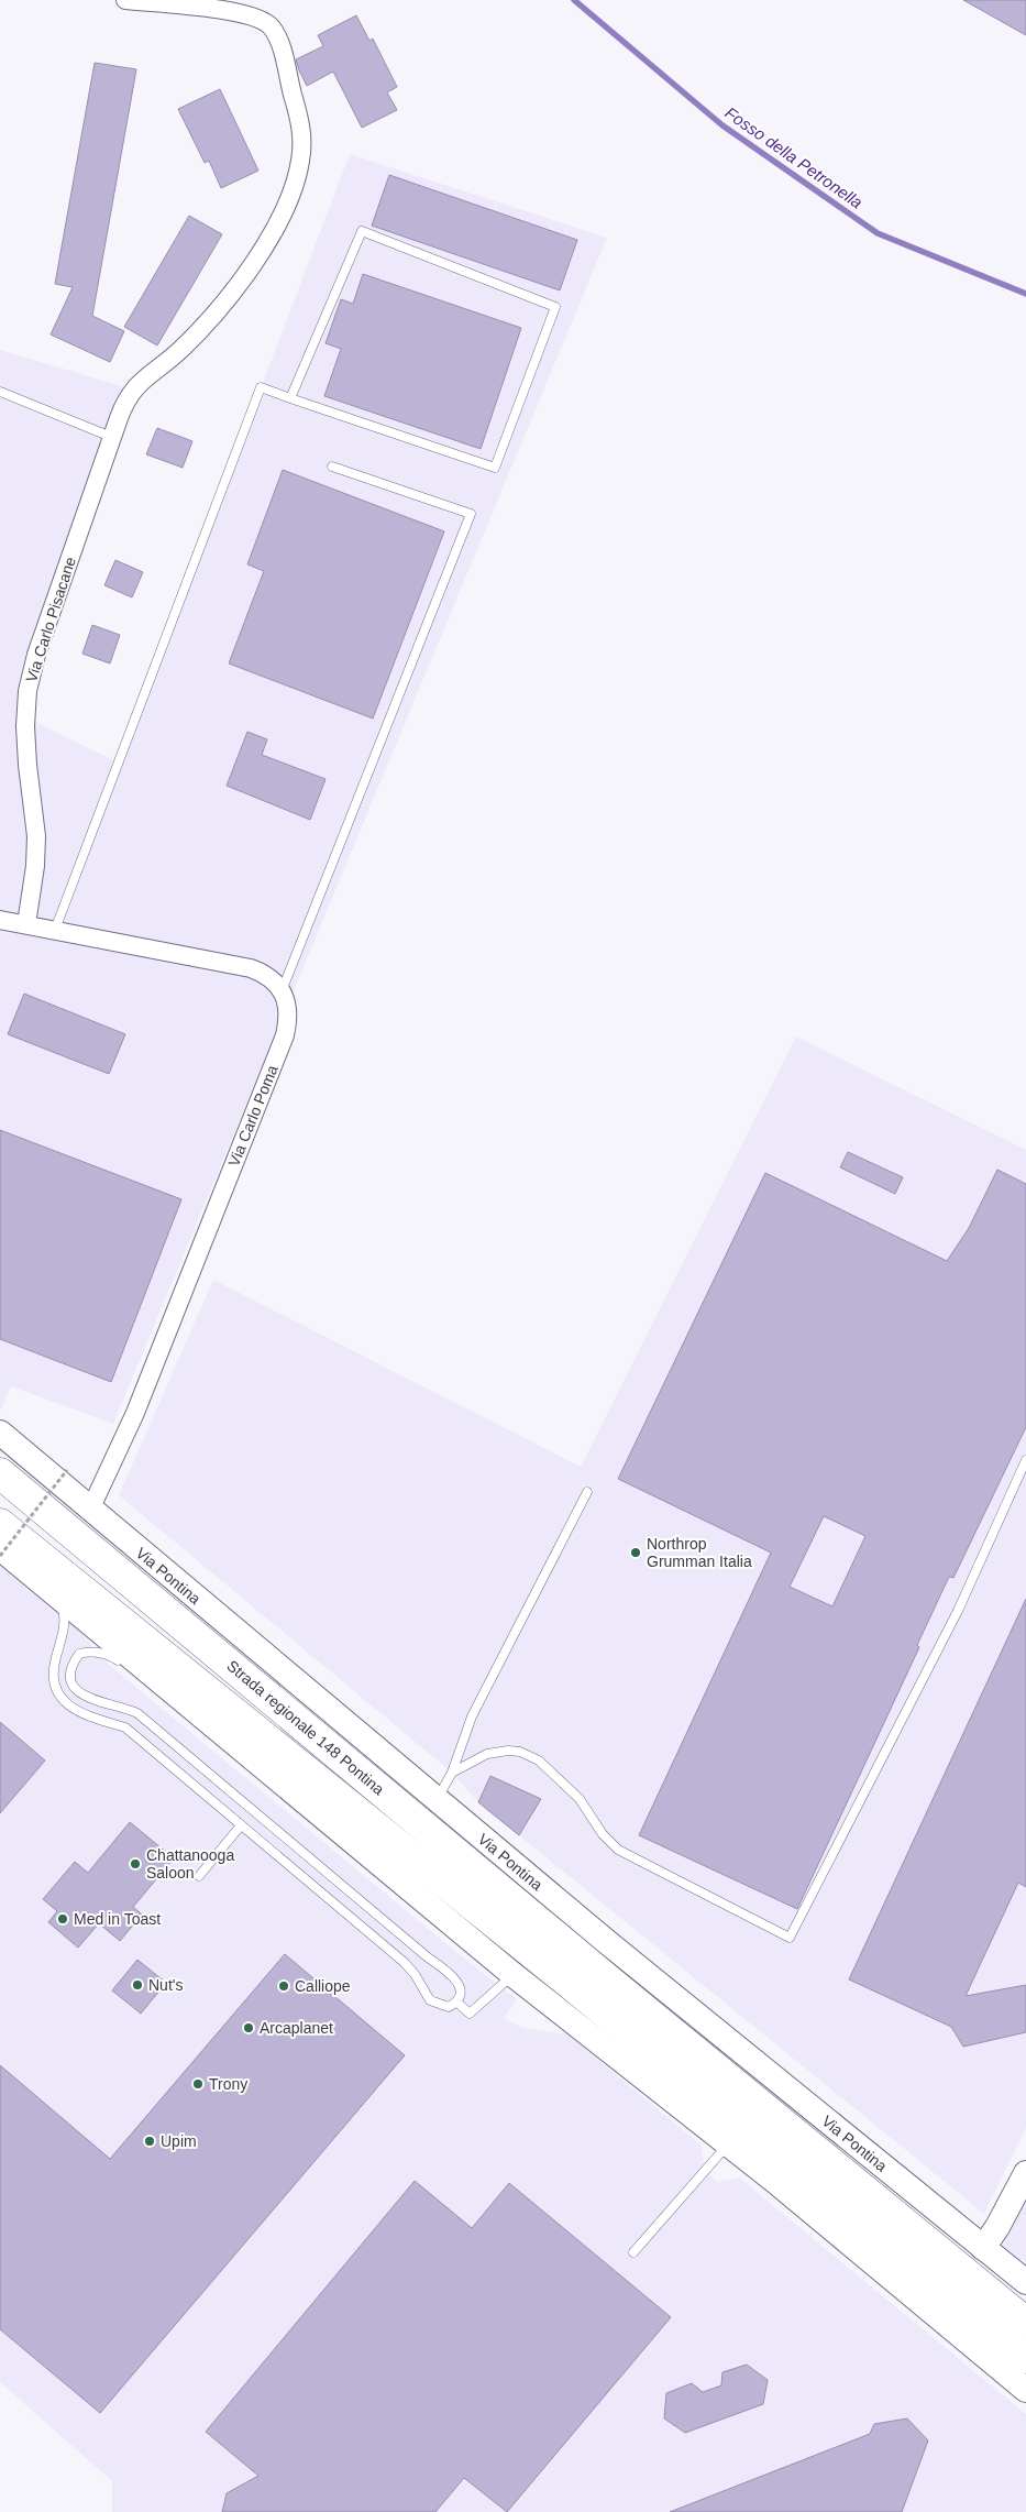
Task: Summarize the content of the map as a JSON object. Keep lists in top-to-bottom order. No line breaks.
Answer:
{"streets":{"highway":["Via Pontina","Strada regionale 148 Pontina"],"street":["Via Carlo Pisacane","Via Carlo Poma"]},"crossings":[["Via Carlo Poma","Via Pontina"],["Via Pontina","Strada regionale 148 Pontina"]],"water":["Fosso della Petronella"],"places":["Northrop Grumman Italia","Chattanooga Saloon","Med in Toast","Nut's","Calliope","Arcaplanet","Trony","Upim"]}
